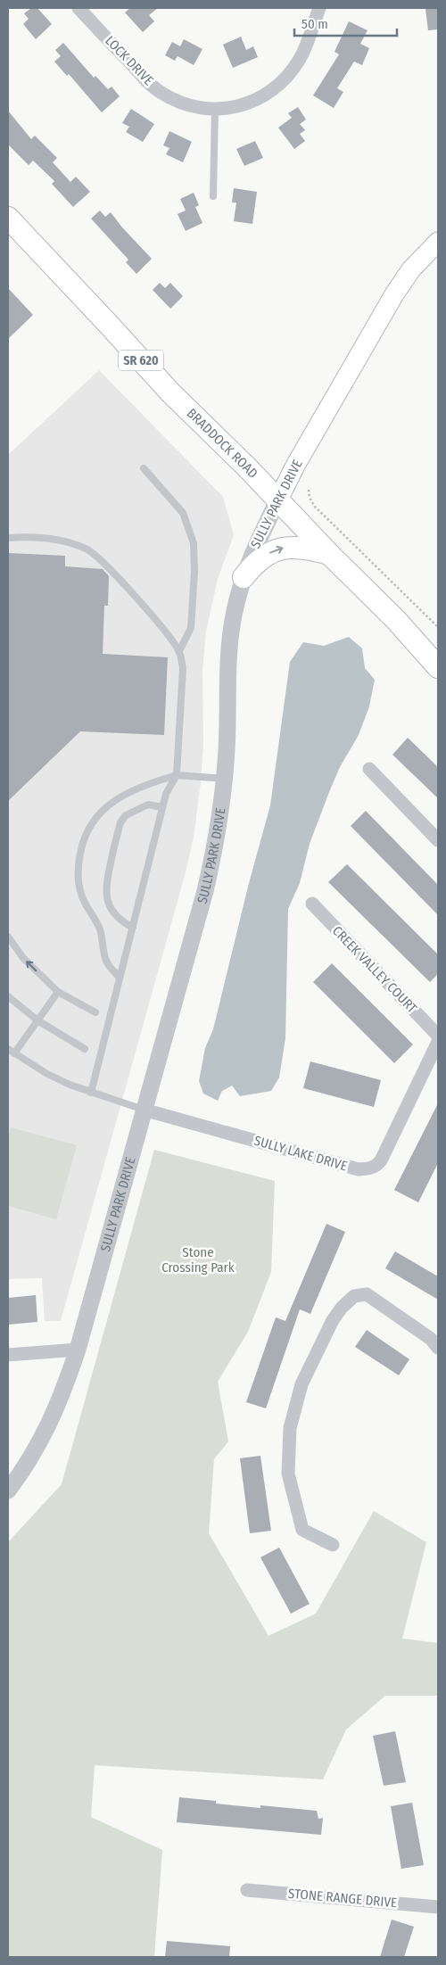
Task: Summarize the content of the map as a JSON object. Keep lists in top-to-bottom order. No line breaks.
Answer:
{"streets":{"main road":["SR 620","BRADDOCK ROAD","SULLY PARK DRIVE"],"street":["LOCK DRIVE","CREEK VALLEY COURT","SULLY LAKE DRIVE","STONE RANGE DRIVE"]},"crossings":[["BRADDOCK ROAD","SULLY PARK DRIVE"],["SULLY PARK DRIVE","SULLY LAKE DRIVE"]],"parks":["Stone Crossing Park"],"scale_bar":"50 m"}
